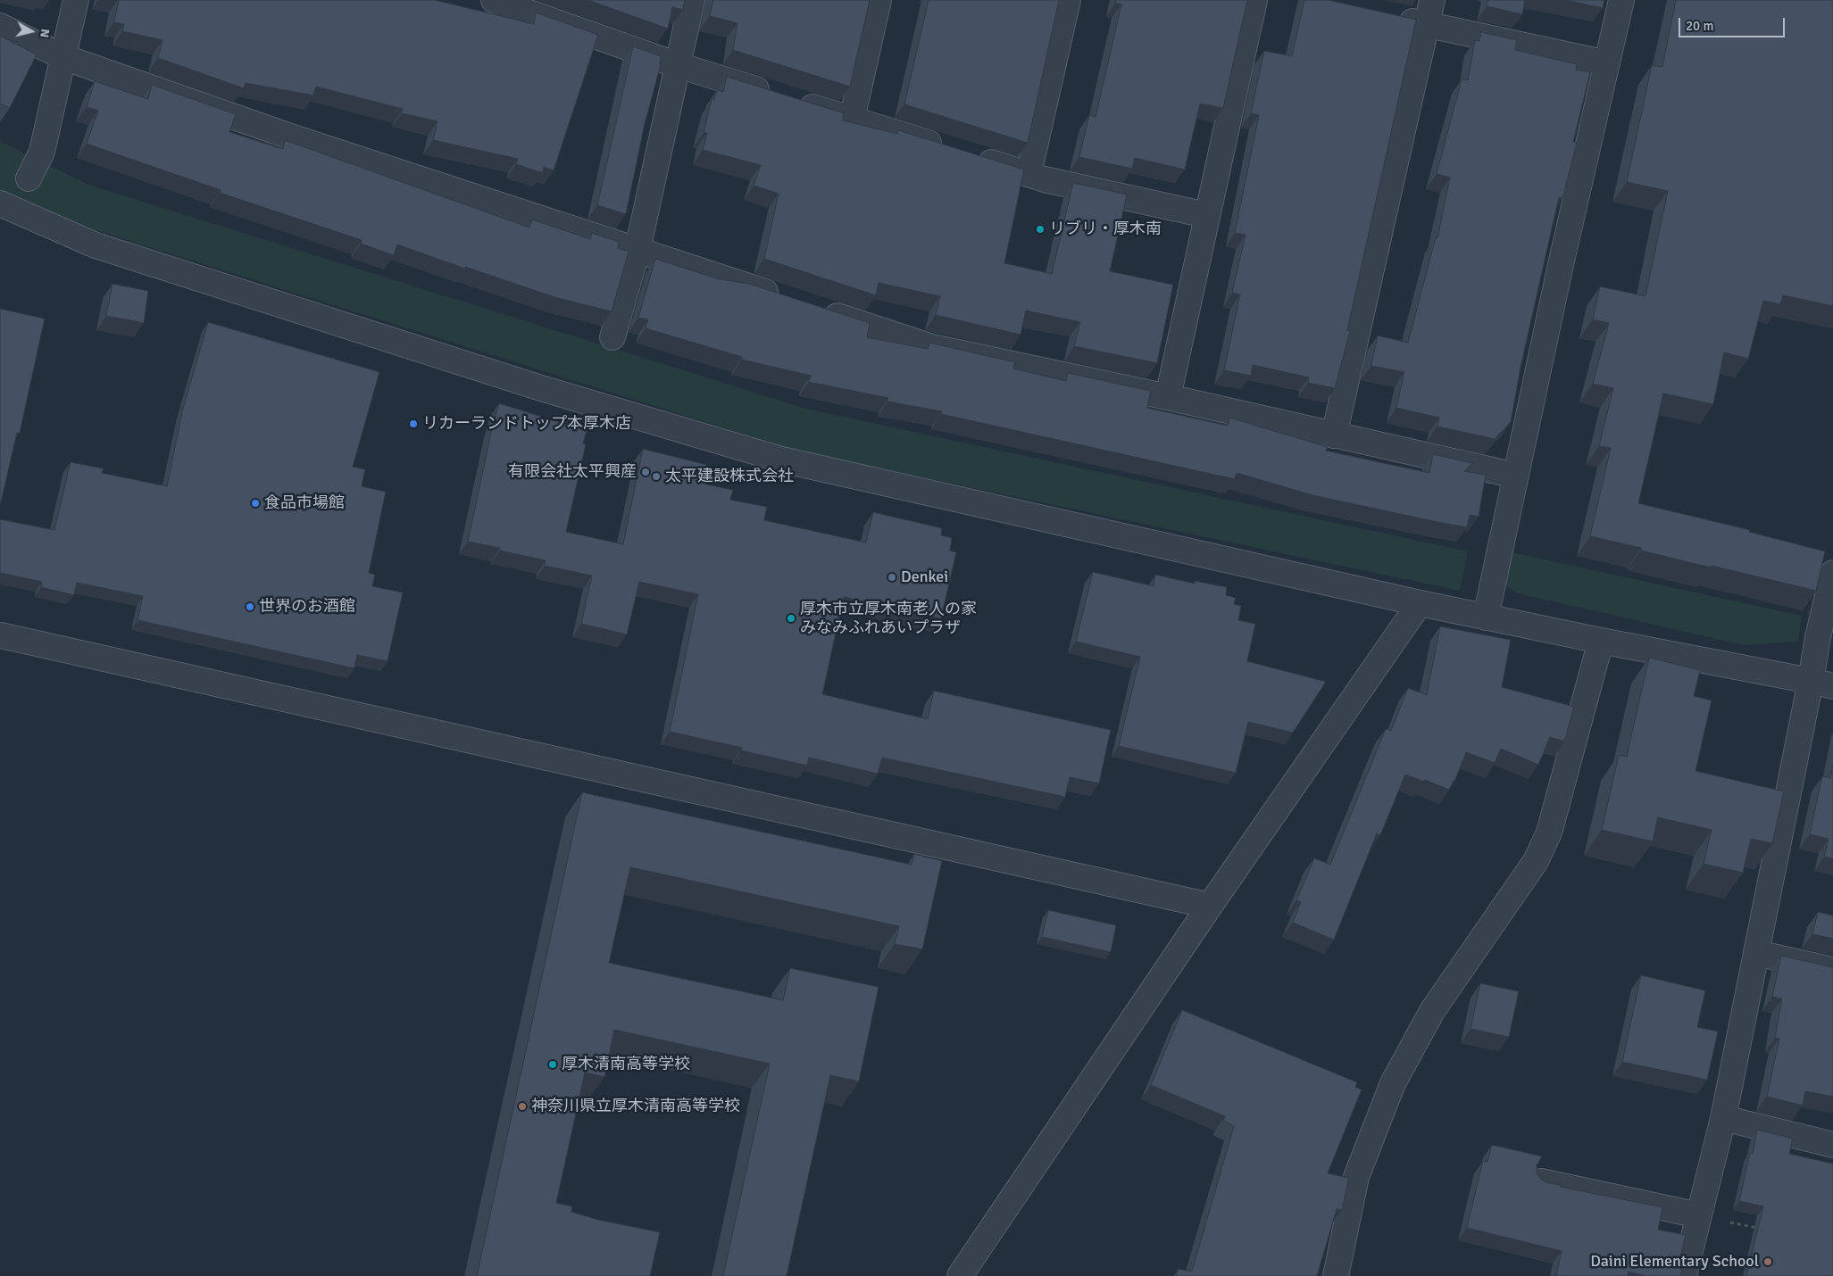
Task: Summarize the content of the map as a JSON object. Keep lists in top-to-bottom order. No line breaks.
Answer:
{"places":["リブリ・厚木南","リカーランドトップ本厚木店","有限会社太平興産","太平建設株式会社","食品市場館","Denkei","世界のお酒館","厚木市立厚木南老人の家 みなみふれあいプラザ","厚木清南高等学校","神奈川県立厚木清南高等学校","Daini Elementary School"],"scale_bar":"20 m","north":"right"}
